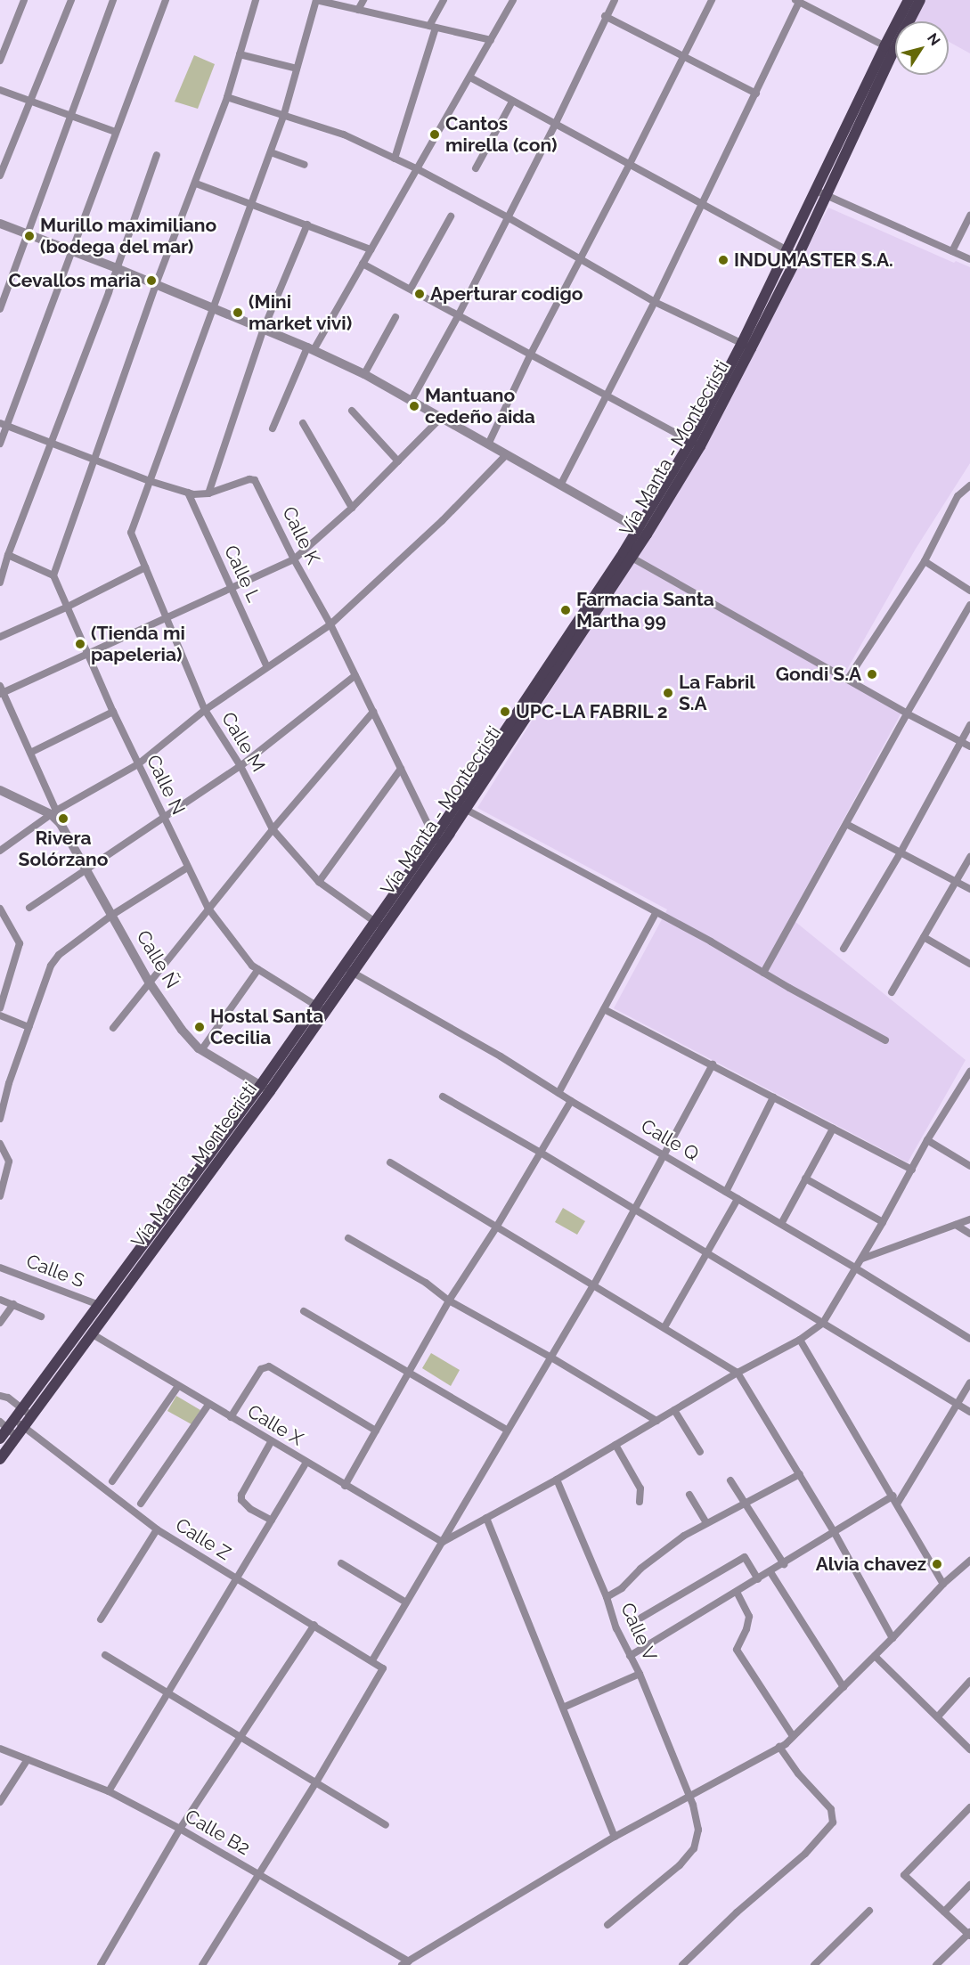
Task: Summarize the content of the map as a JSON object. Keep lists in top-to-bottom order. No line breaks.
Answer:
{"streets":{"main road":["Vía Manta - Montecristi"],"street":["Calle K","Calle L","Calle M","Calle N","Calle Ñ","Calle Q","Calle S","Calle X","Calle Z","Calle V","Calle B2"]},"crossings":[["Vía Manta - Montecristi","Calle K"],["Vía Manta - Montecristi","Calle M"],["Vía Manta - Montecristi","Calle N"],["Vía Manta - Montecristi","Calle Ñ"],["Vía Manta - Montecristi","Calle Q"],["Vía Manta - Montecristi","Calle S"],["Vía Manta - Montecristi","Calle X"],["Vía Manta - Montecristi","Calle Z"],["Calle K","Calle L"],["Calle K","Calle M"]],"places":["Cantos mirella (con)","Murillo maximiliano (bodega del mar)","INDUMASTER S.A.","Cevallos maria","Aperturar codigo","(Mini market vivi)","Mantuano cedeño aida","Farmacia Santa Martha 99","(Tienda mi papeleria)","Gondi S.A","La Fabril S.A","UPC-LA FABRIL 2","Rivera Solórzano","Hostal Santa Cecilia","Alvia chavez"],"north":"top right"}
